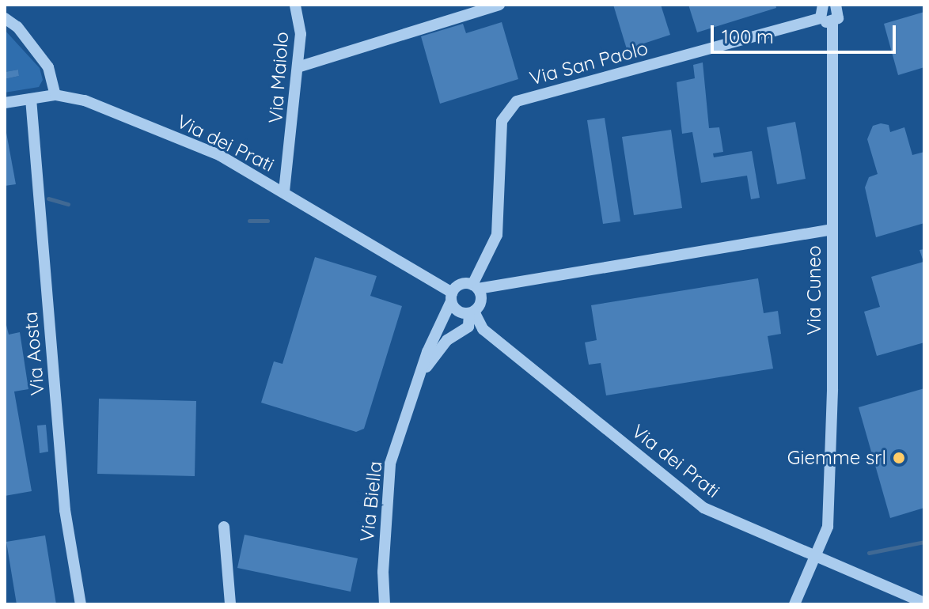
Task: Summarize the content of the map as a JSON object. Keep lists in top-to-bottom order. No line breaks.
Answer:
{"streets":{"street":["Via San Paolo","Via Maiolo","Via dei Prati","Via Cuneo","Via Aosta","Via Biella"]},"crossings":[["Via San Paolo","Via dei Prati"],["Via San Paolo","Via Biella"],["Via Maiolo","Via dei Prati"],["Via dei Prati","Via Cuneo"],["Via dei Prati","Via Biella"]],"places":["Giemme srl"],"scale_bar":"100 m"}
